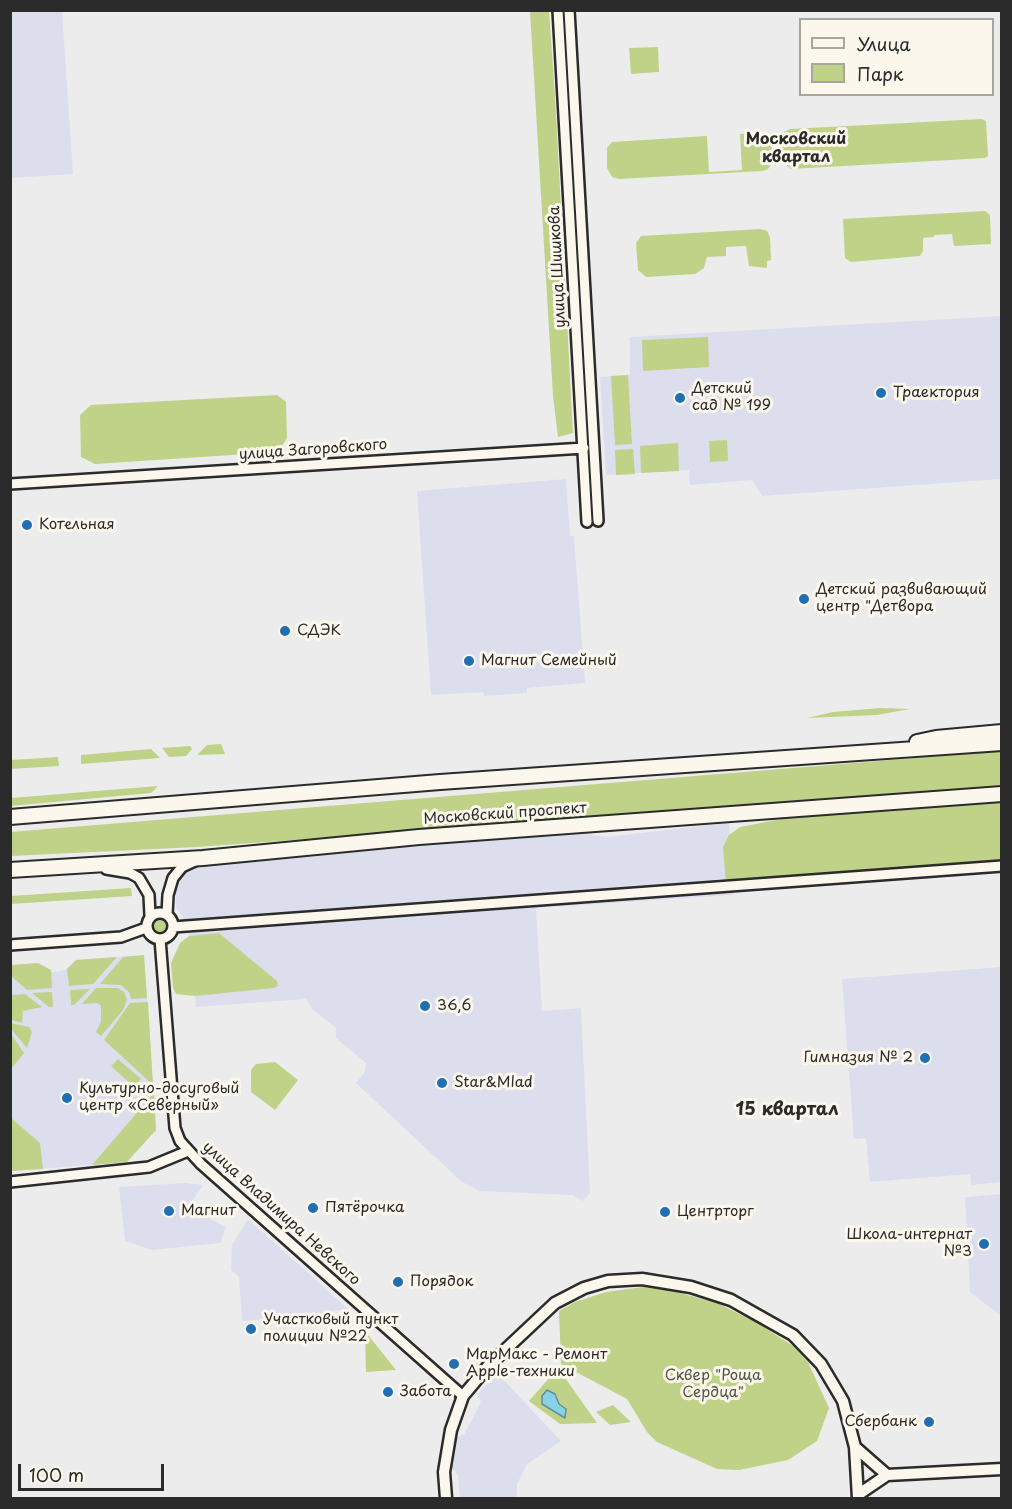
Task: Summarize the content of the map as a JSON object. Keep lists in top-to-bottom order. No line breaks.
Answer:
{"streets":{"main road":["Московский проспект"],"street":["улица Шишкова","улица Загоровского","улица Владимира Невского"]},"crossings":[["улица Шишкова","улица Загоровского"]],"districts":["Московский квартал","15 квартал"],"parks":["Сквер \"Роща Сердца\""],"places":["Траектория","Детский сад № 199","Котельная","Детский развивающий центр \"Детвора","СДЭК","Магнит Семейный","36,6","Гимназия № 2","Star&Mlad","Культурно-досуговый центр «Северный»","Пятёрочка","Магнит","Центрторг","Школа-интернат №3","Порядок","Участковый пункт полиции №22","МарМакс - Ремонт Apple-техники","Забота","Сбербанк"],"legend":["Улица","Парк"],"scale_bar":"100 m"}
